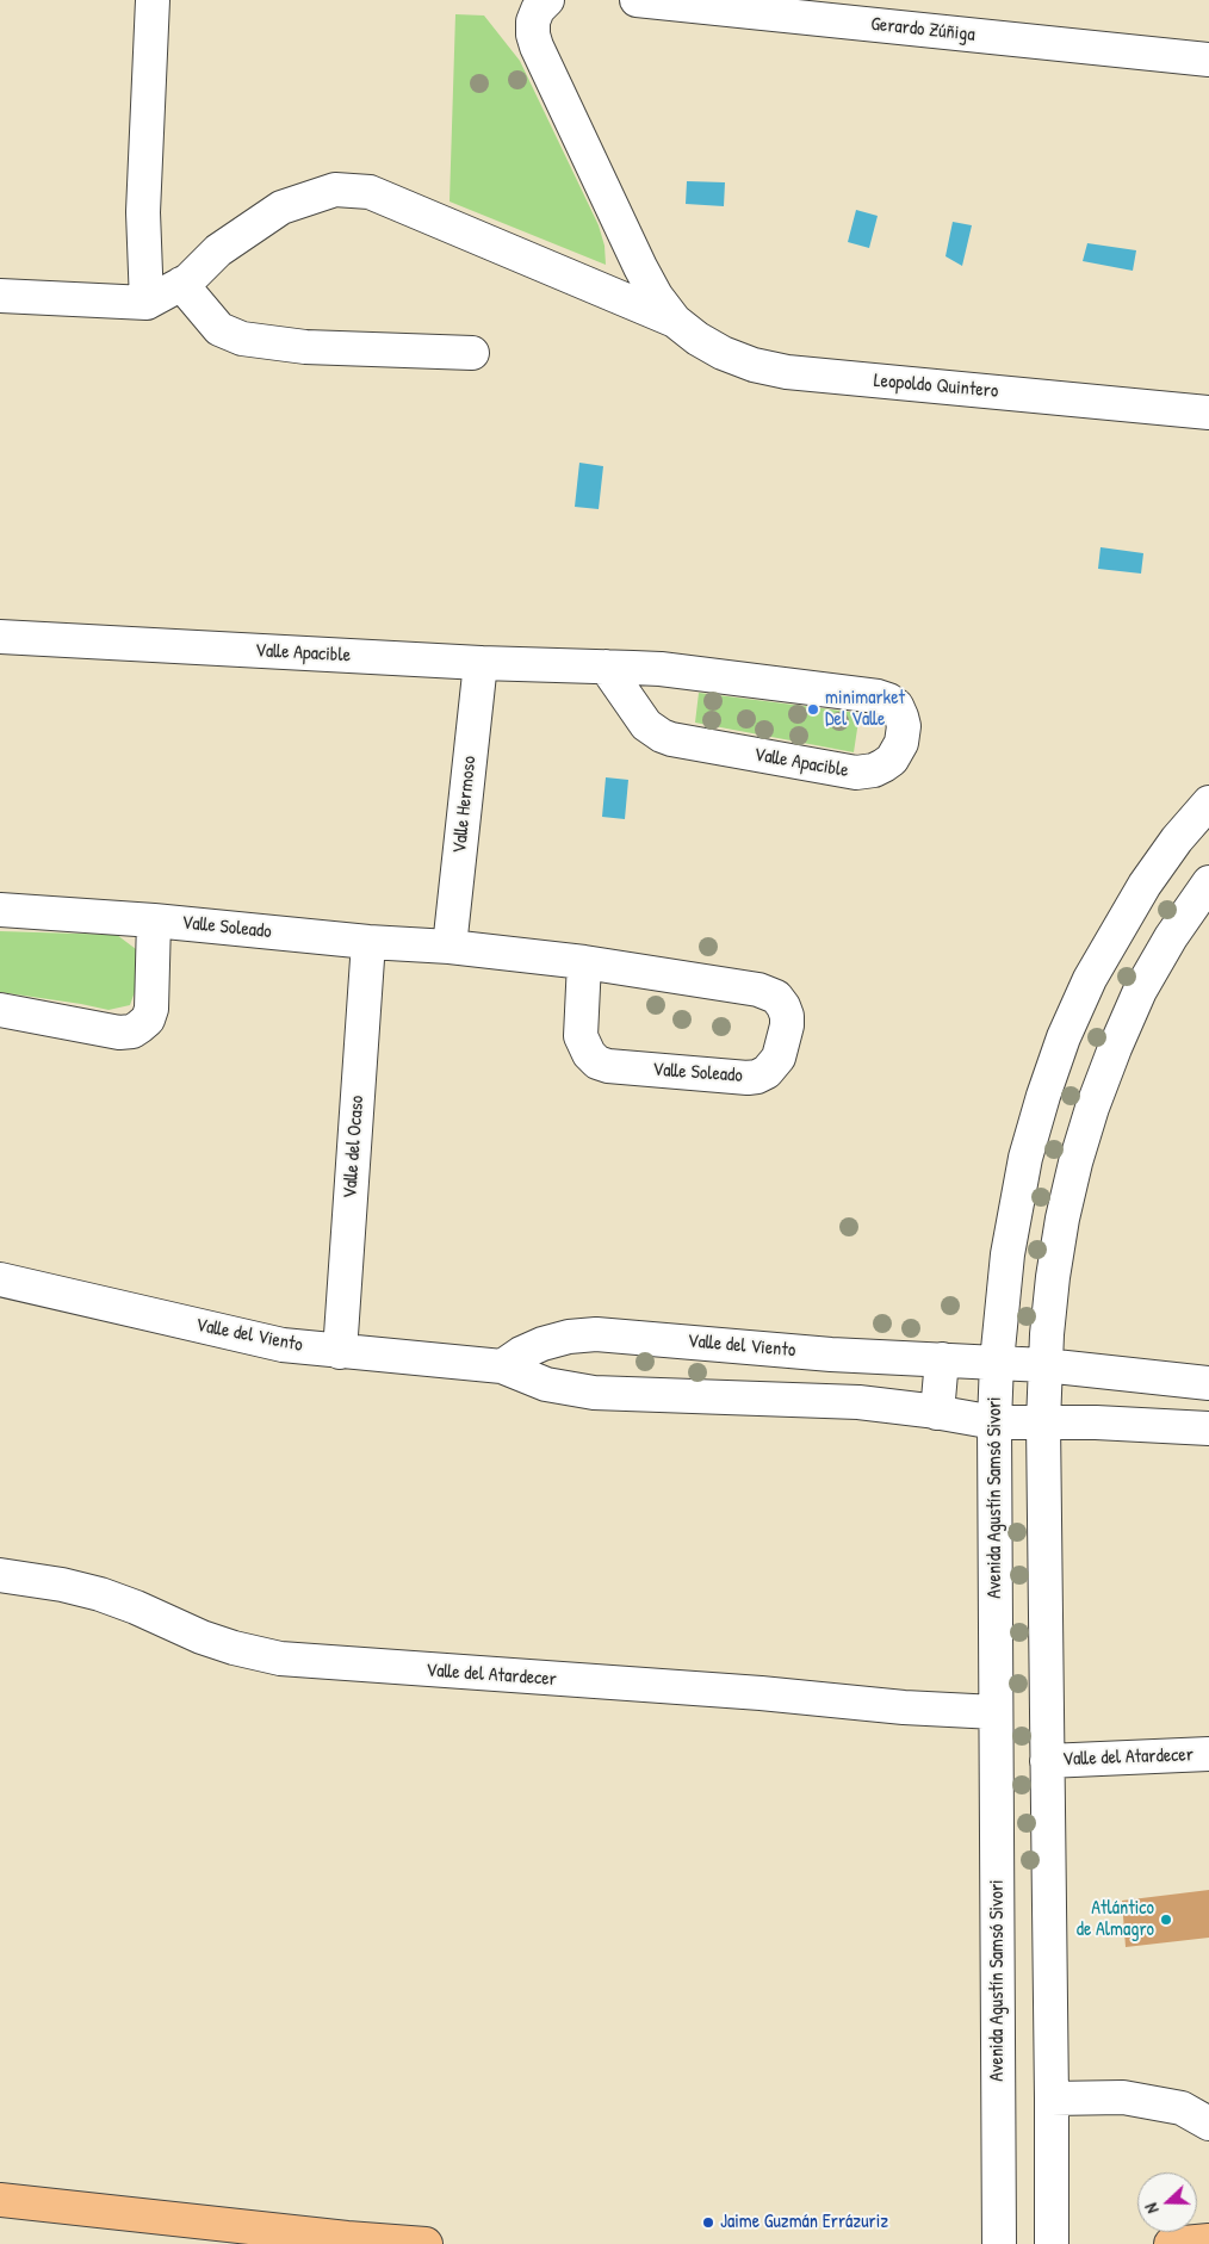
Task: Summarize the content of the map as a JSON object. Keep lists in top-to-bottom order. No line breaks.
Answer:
{"streets":{"street":["Gerardo Zúñiga","Leopoldo Quintero","Valle Apacible","Valle Hermoso","Valle Soleado","Valle del Ocaso","Valle del Viento","Avenida Agustín Samsó Sivori","Valle del Atardecer"]},"crossings":[["Valle Apacible","Valle Hermoso"],["Valle Hermoso","Valle Soleado"],["Valle Soleado","Valle del Ocaso"],["Valle del Ocaso","Valle del Viento"],["Valle del Viento","Avenida Agustín Samsó Sivori"],["Avenida Agustín Samsó Sivori","Valle del Atardecer"]],"places":["minimarket Del Valle","Atlántico de Almagro","Jaime Guzmán Errázuriz"],"north":"left"}
